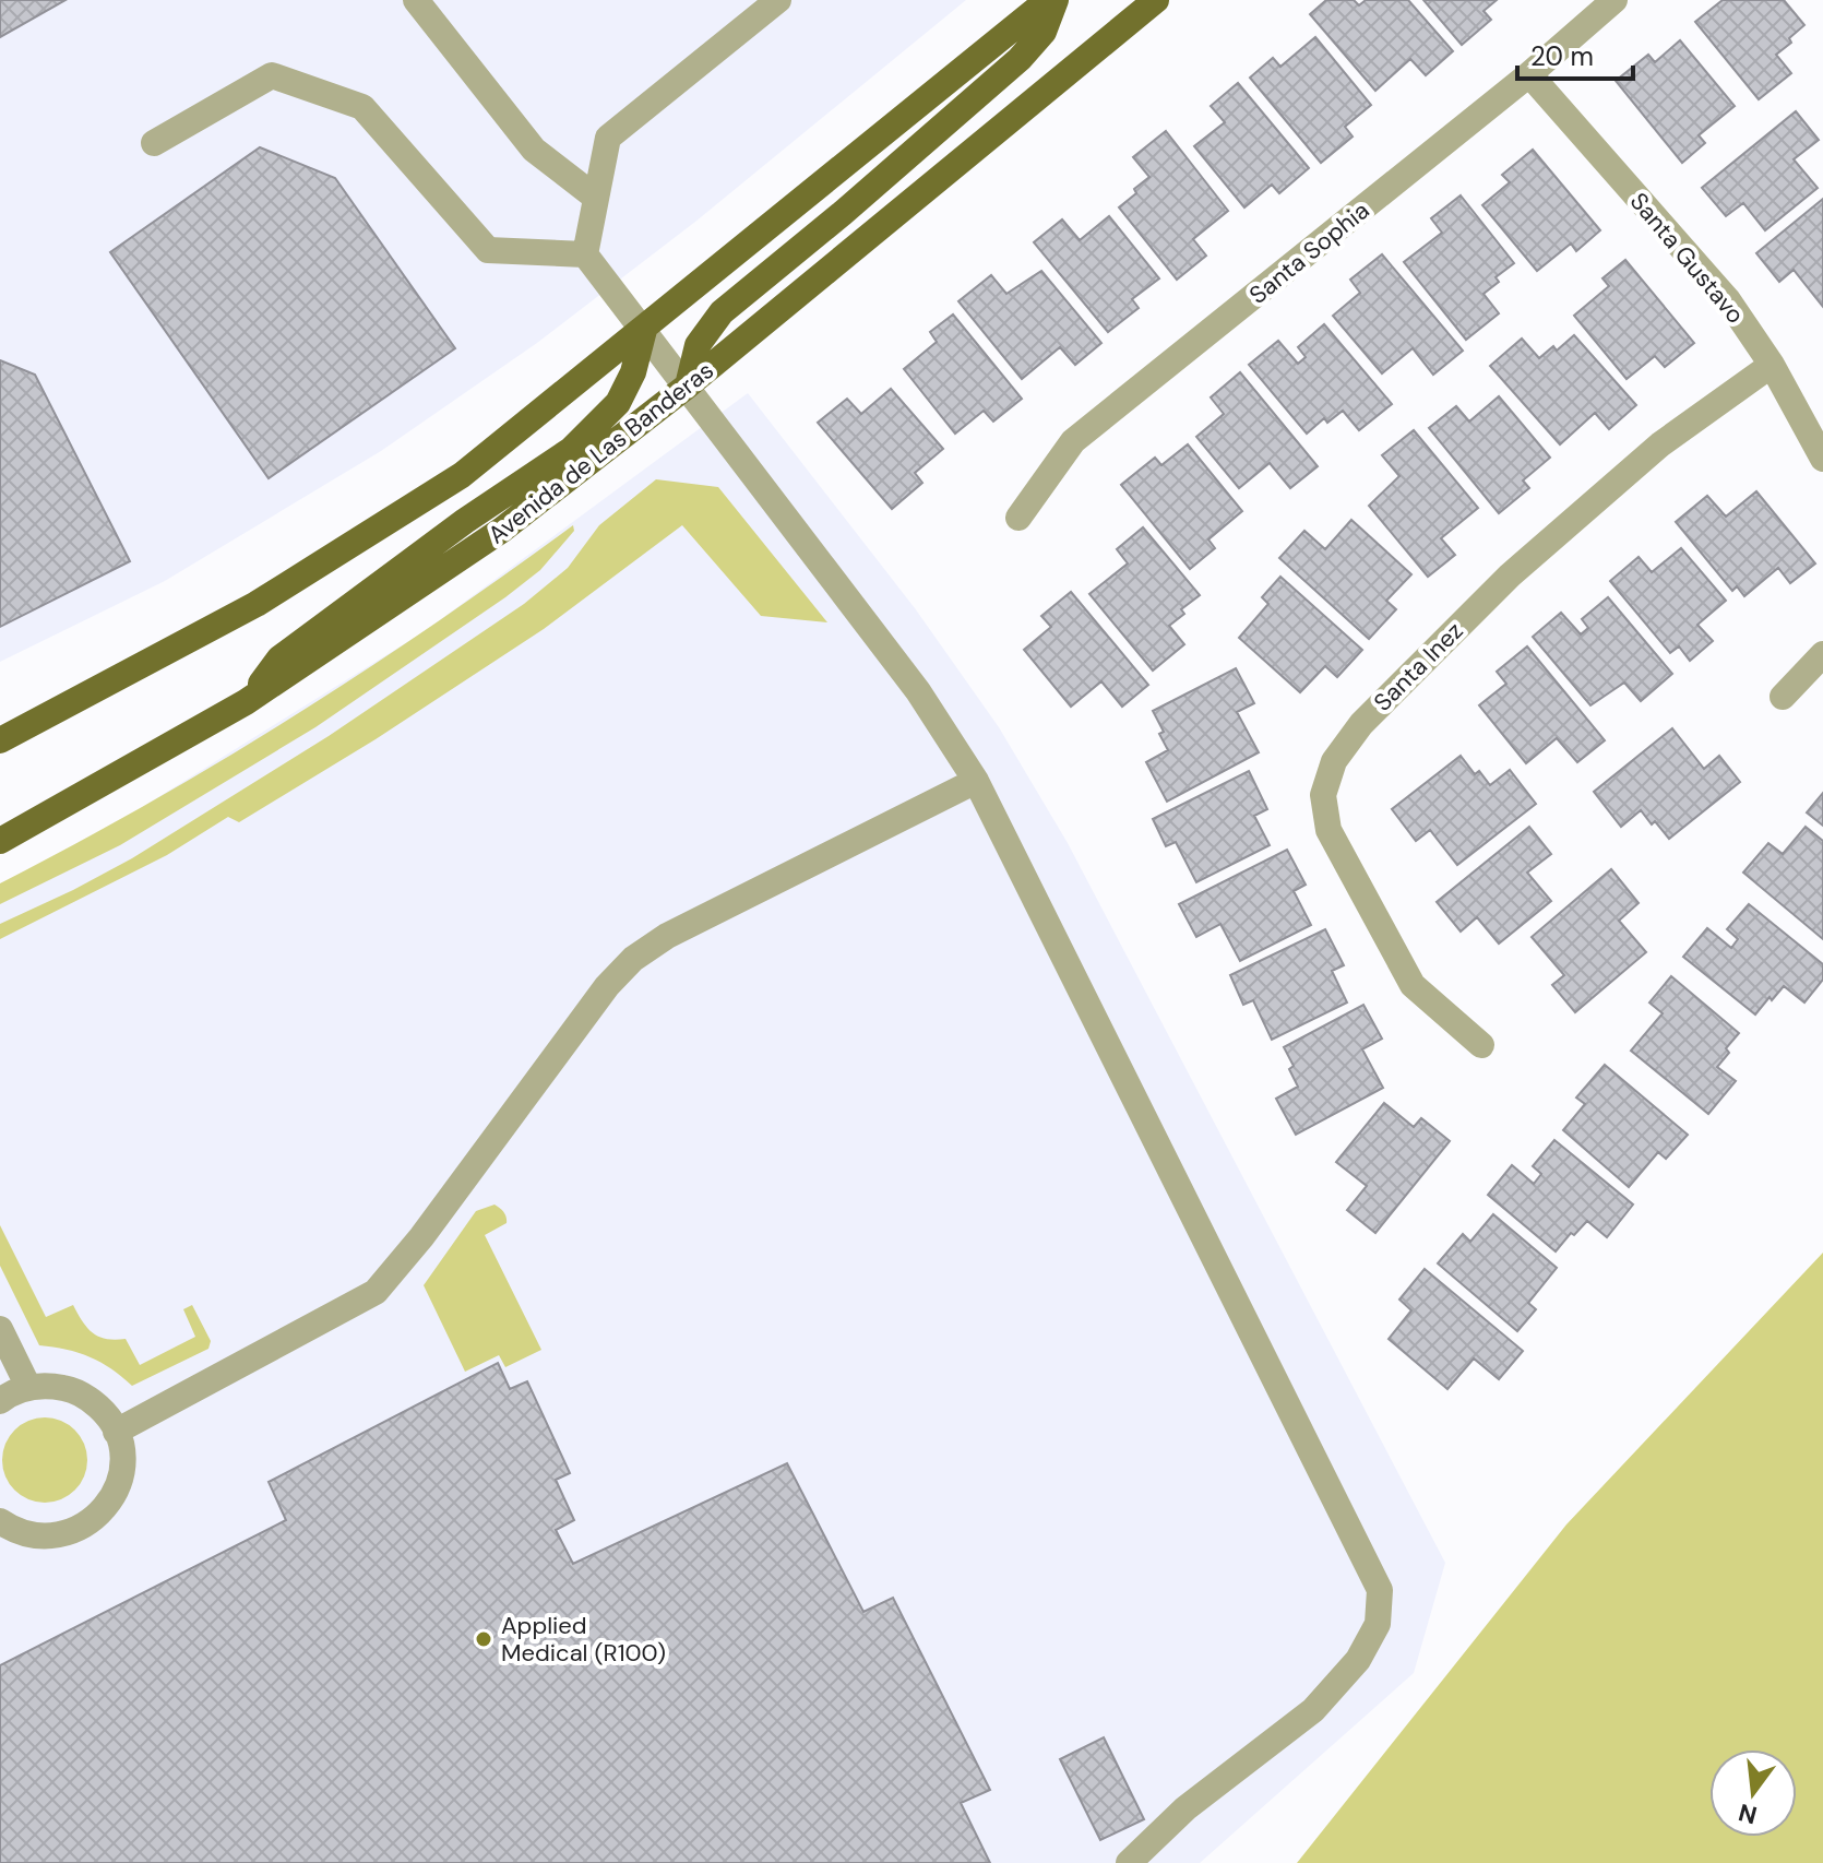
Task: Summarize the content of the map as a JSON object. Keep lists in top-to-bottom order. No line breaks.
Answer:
{"streets":{"main road":["Avenida de Las Banderas"],"street":["Santa Sophia","Santa Gustavo","Santa Inez"]},"crossings":[["Santa Sophia","Santa Gustavo"],["Santa Gustavo","Santa Inez"]],"places":["Applied Medical (R100)"],"scale_bar":"20 m","north":"bottom"}
